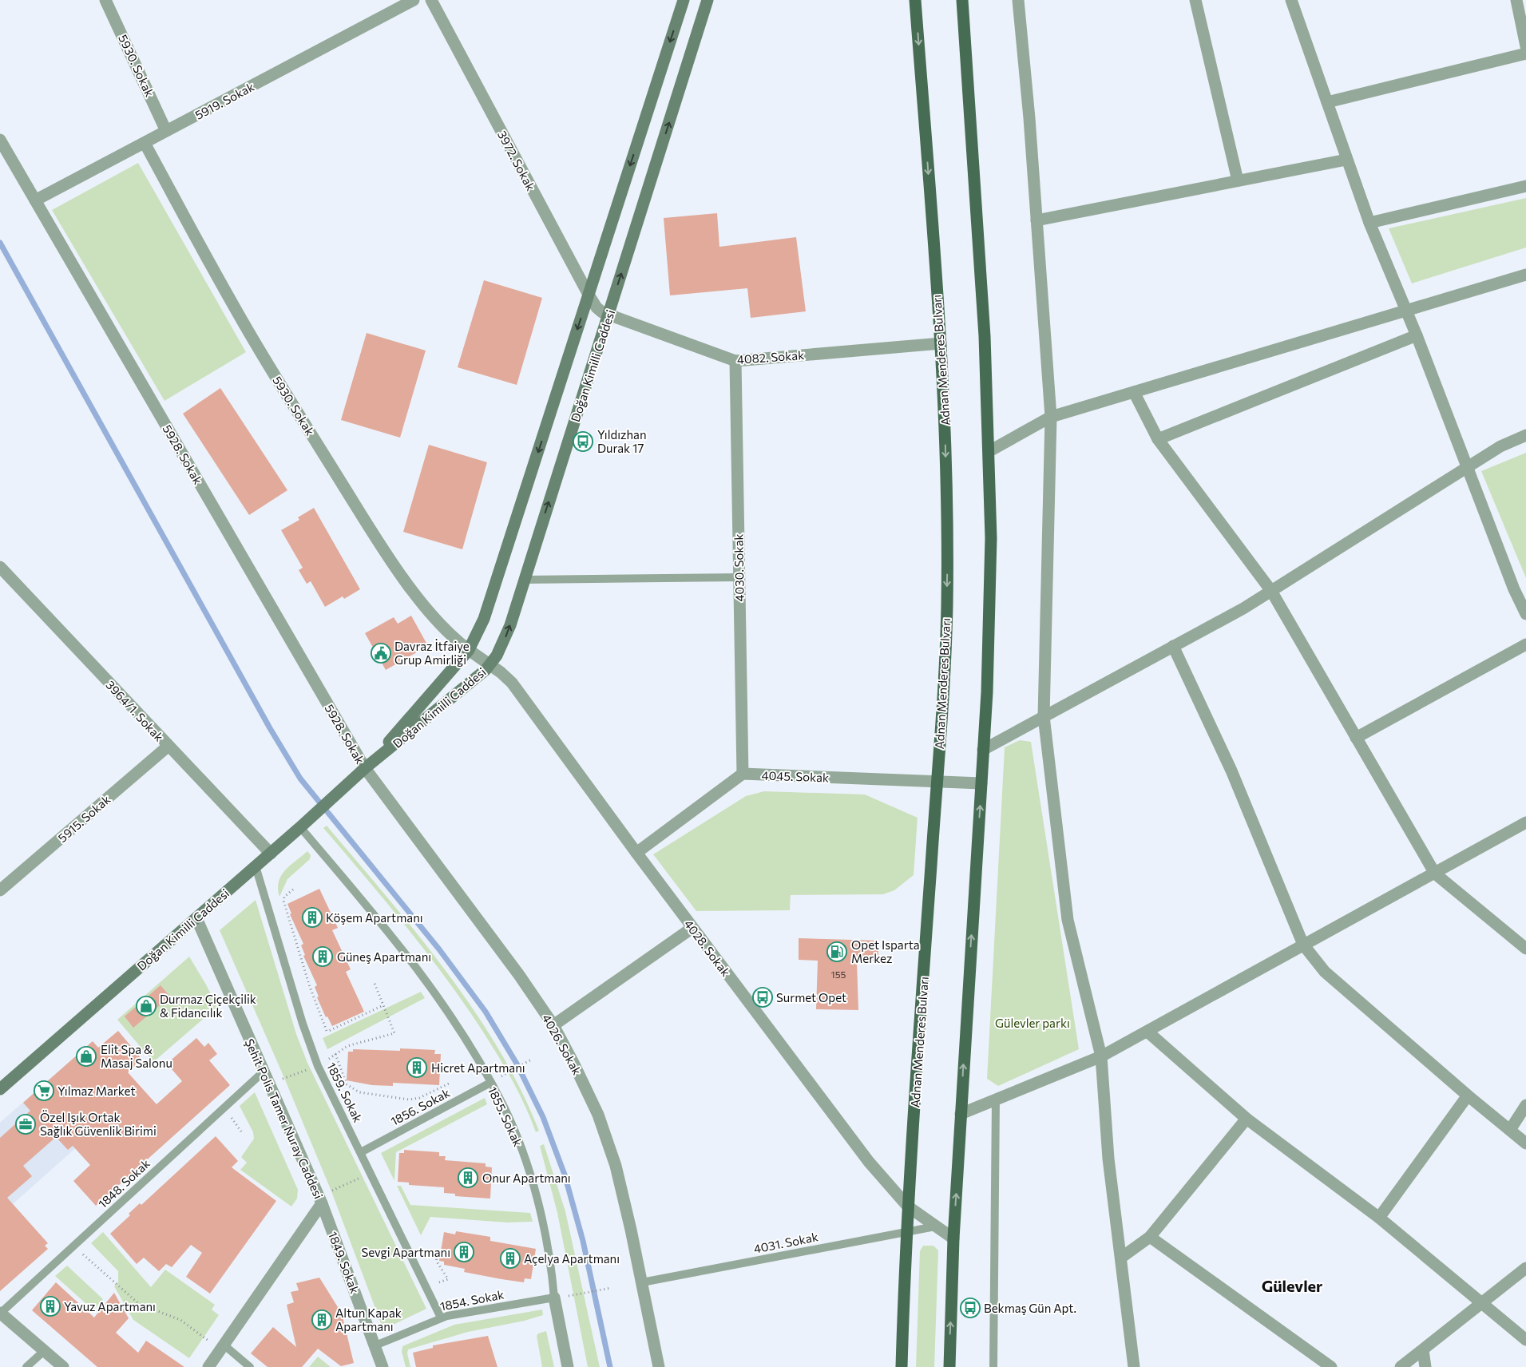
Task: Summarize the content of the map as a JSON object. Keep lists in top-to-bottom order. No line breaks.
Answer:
{"streets":{"main road":["Adnan Menderes Bulvarı","Doğan Kimilli Caddesi"],"street":["5930. Sokak","5919. Sokak","3972. Sokak","4082. Sokak","5928. Sokak","4030. Sokak","3964/1. Sokak","4045. Sokak","5915. Sokak","4028. Sokak","4026. Sokak","1855. Sokak","Şehit Polis Tamer Nuray Caddesi","1849. Sokak"],"lane":["1859. Sokak","1856. Sokak","1848. Sokak","4031. Sokak","1854. Sokak"]},"crossings":[["5930. Sokak","5919. Sokak"],["5930. Sokak","Doğan Kimilli Caddesi"],["5930. Sokak","4028. Sokak"],["5919. Sokak","5928. Sokak"],["3972. Sokak","4082. Sokak"],["3972. Sokak","Doğan Kimilli Caddesi"],["4082. Sokak","Adnan Menderes Bulvarı"],["4082. Sokak","Doğan Kimilli Caddesi"],["4082. Sokak","4030. Sokak"],["Adnan Menderes Bulvarı","4045. Sokak"],["Adnan Menderes Bulvarı","4028. Sokak"],["Adnan Menderes Bulvarı","4031. Sokak"],["Doğan Kimilli Caddesi","5928. Sokak"],["Doğan Kimilli Caddesi","3964/1. Sokak"],["Doğan Kimilli Caddesi","4028. Sokak"],["Doğan Kimilli Caddesi","4026. Sokak"],["Doğan Kimilli Caddesi","1859. Sokak"],["Doğan Kimilli Caddesi","1855. Sokak"],["Doğan Kimilli Caddesi","Şehit Polis Tamer Nuray Caddesi"],["5928. Sokak","4026. Sokak"],["4030. Sokak","4045. Sokak"],["3964/1. Sokak","5915. Sokak"],["4028. Sokak","4031. Sokak"],["4026. Sokak","4031. Sokak"],["1859. Sokak","1856. Sokak"],["1859. Sokak","1854. Sokak"],["1856. Sokak","1855. Sokak"],["1855. Sokak","1854. Sokak"],["Şehit Polis Tamer Nuray Caddesi","1848. Sokak"],["Şehit Polis Tamer Nuray Caddesi","1849. Sokak"],["1849. Sokak","1854. Sokak"]],"districts":["Gülevler"],"parks":["Gülevler parkı"],"places":{"bus stop":["Yıldızhan Durak 17","Surmet Opet","Bekmaş Gün Apt."],"public building":["Davraz İtfaiye Grup Amirliği"],"building":["Köşem Apartmanı","Güneş Apartmanı","Hicret Apartmanı","Onur Apartmanı","Sevgi Apartmanı","Açelya Apartmanı","Yavuz Apartmanı","Altun Kapak Apartmanı"],"fuel station":["Opet Isparta Merkez"],"shop":["Durmaz Çiçekçilik & Fidancılık","Elit Spa & Masaj Salonu"],"supermarket":["Yılmaz Market"],"office":["Özel Işık Ortak Sağlık Güvenlik Birimi"]},"house_numbers":["155"]}
